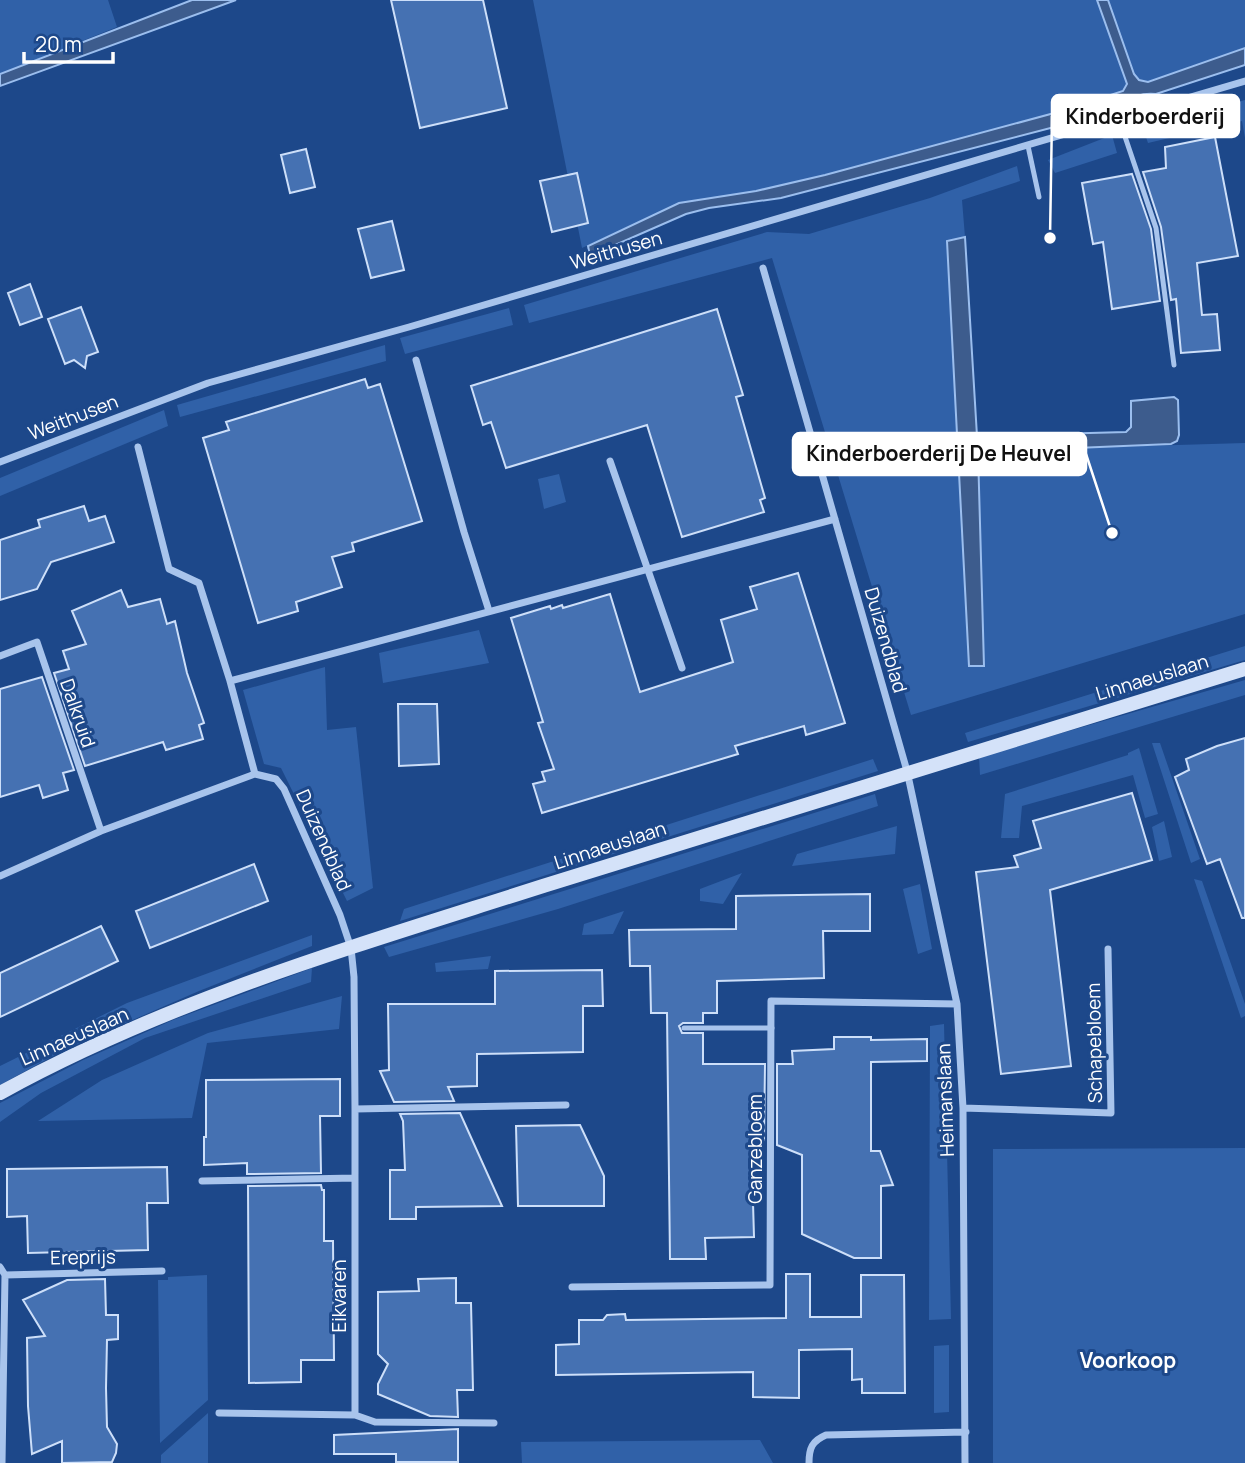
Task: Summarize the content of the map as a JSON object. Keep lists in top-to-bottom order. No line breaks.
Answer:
{"streets":{"street":["Weithusen","Duizendblad","Linnaeuslaan","Dalkruid","Schapebloem","Heimanslaan","Ganzebloem","Ereprijs","Eikvaren"]},"crossings":[["Duizendblad","Linnaeuslaan"],["Duizendblad","Heimanslaan"],["Duizendblad","Eikvaren"],["Linnaeuslaan","Heimanslaan"],["Linnaeuslaan","Eikvaren"],["Schapebloem","Heimanslaan"],["Heimanslaan","Ganzebloem"]],"districts":["Voorkoop"],"places":["Kinderboerderij","Kinderboerderij De Heuvel"],"scale_bar":"20 m"}
